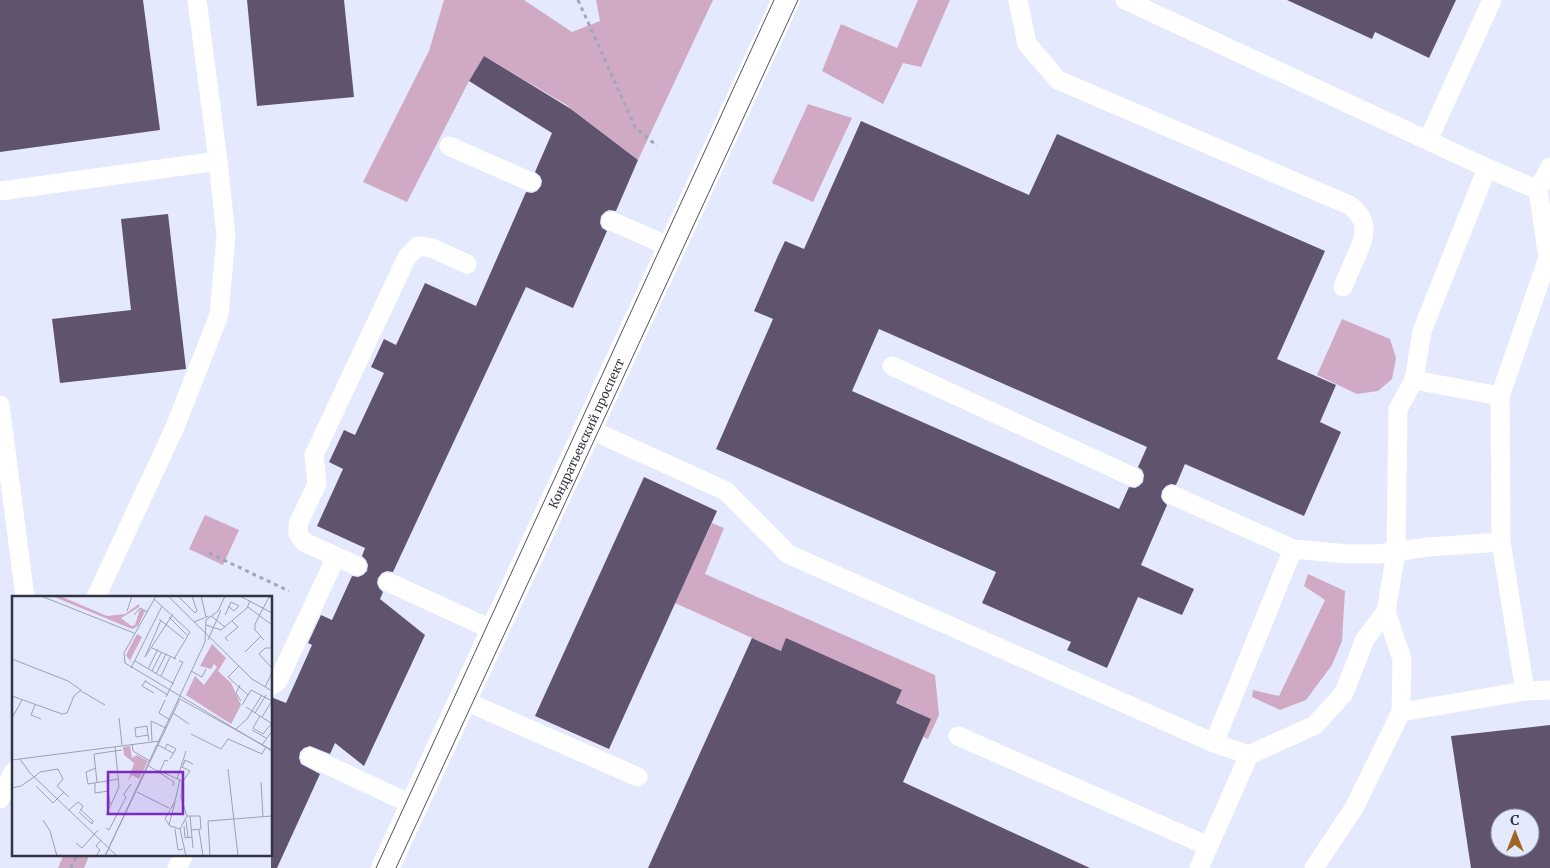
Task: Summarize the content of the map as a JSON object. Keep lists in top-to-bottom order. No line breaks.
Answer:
{"streets":{"main road":["Кондратьевский проспект"]},"north":"top"}
